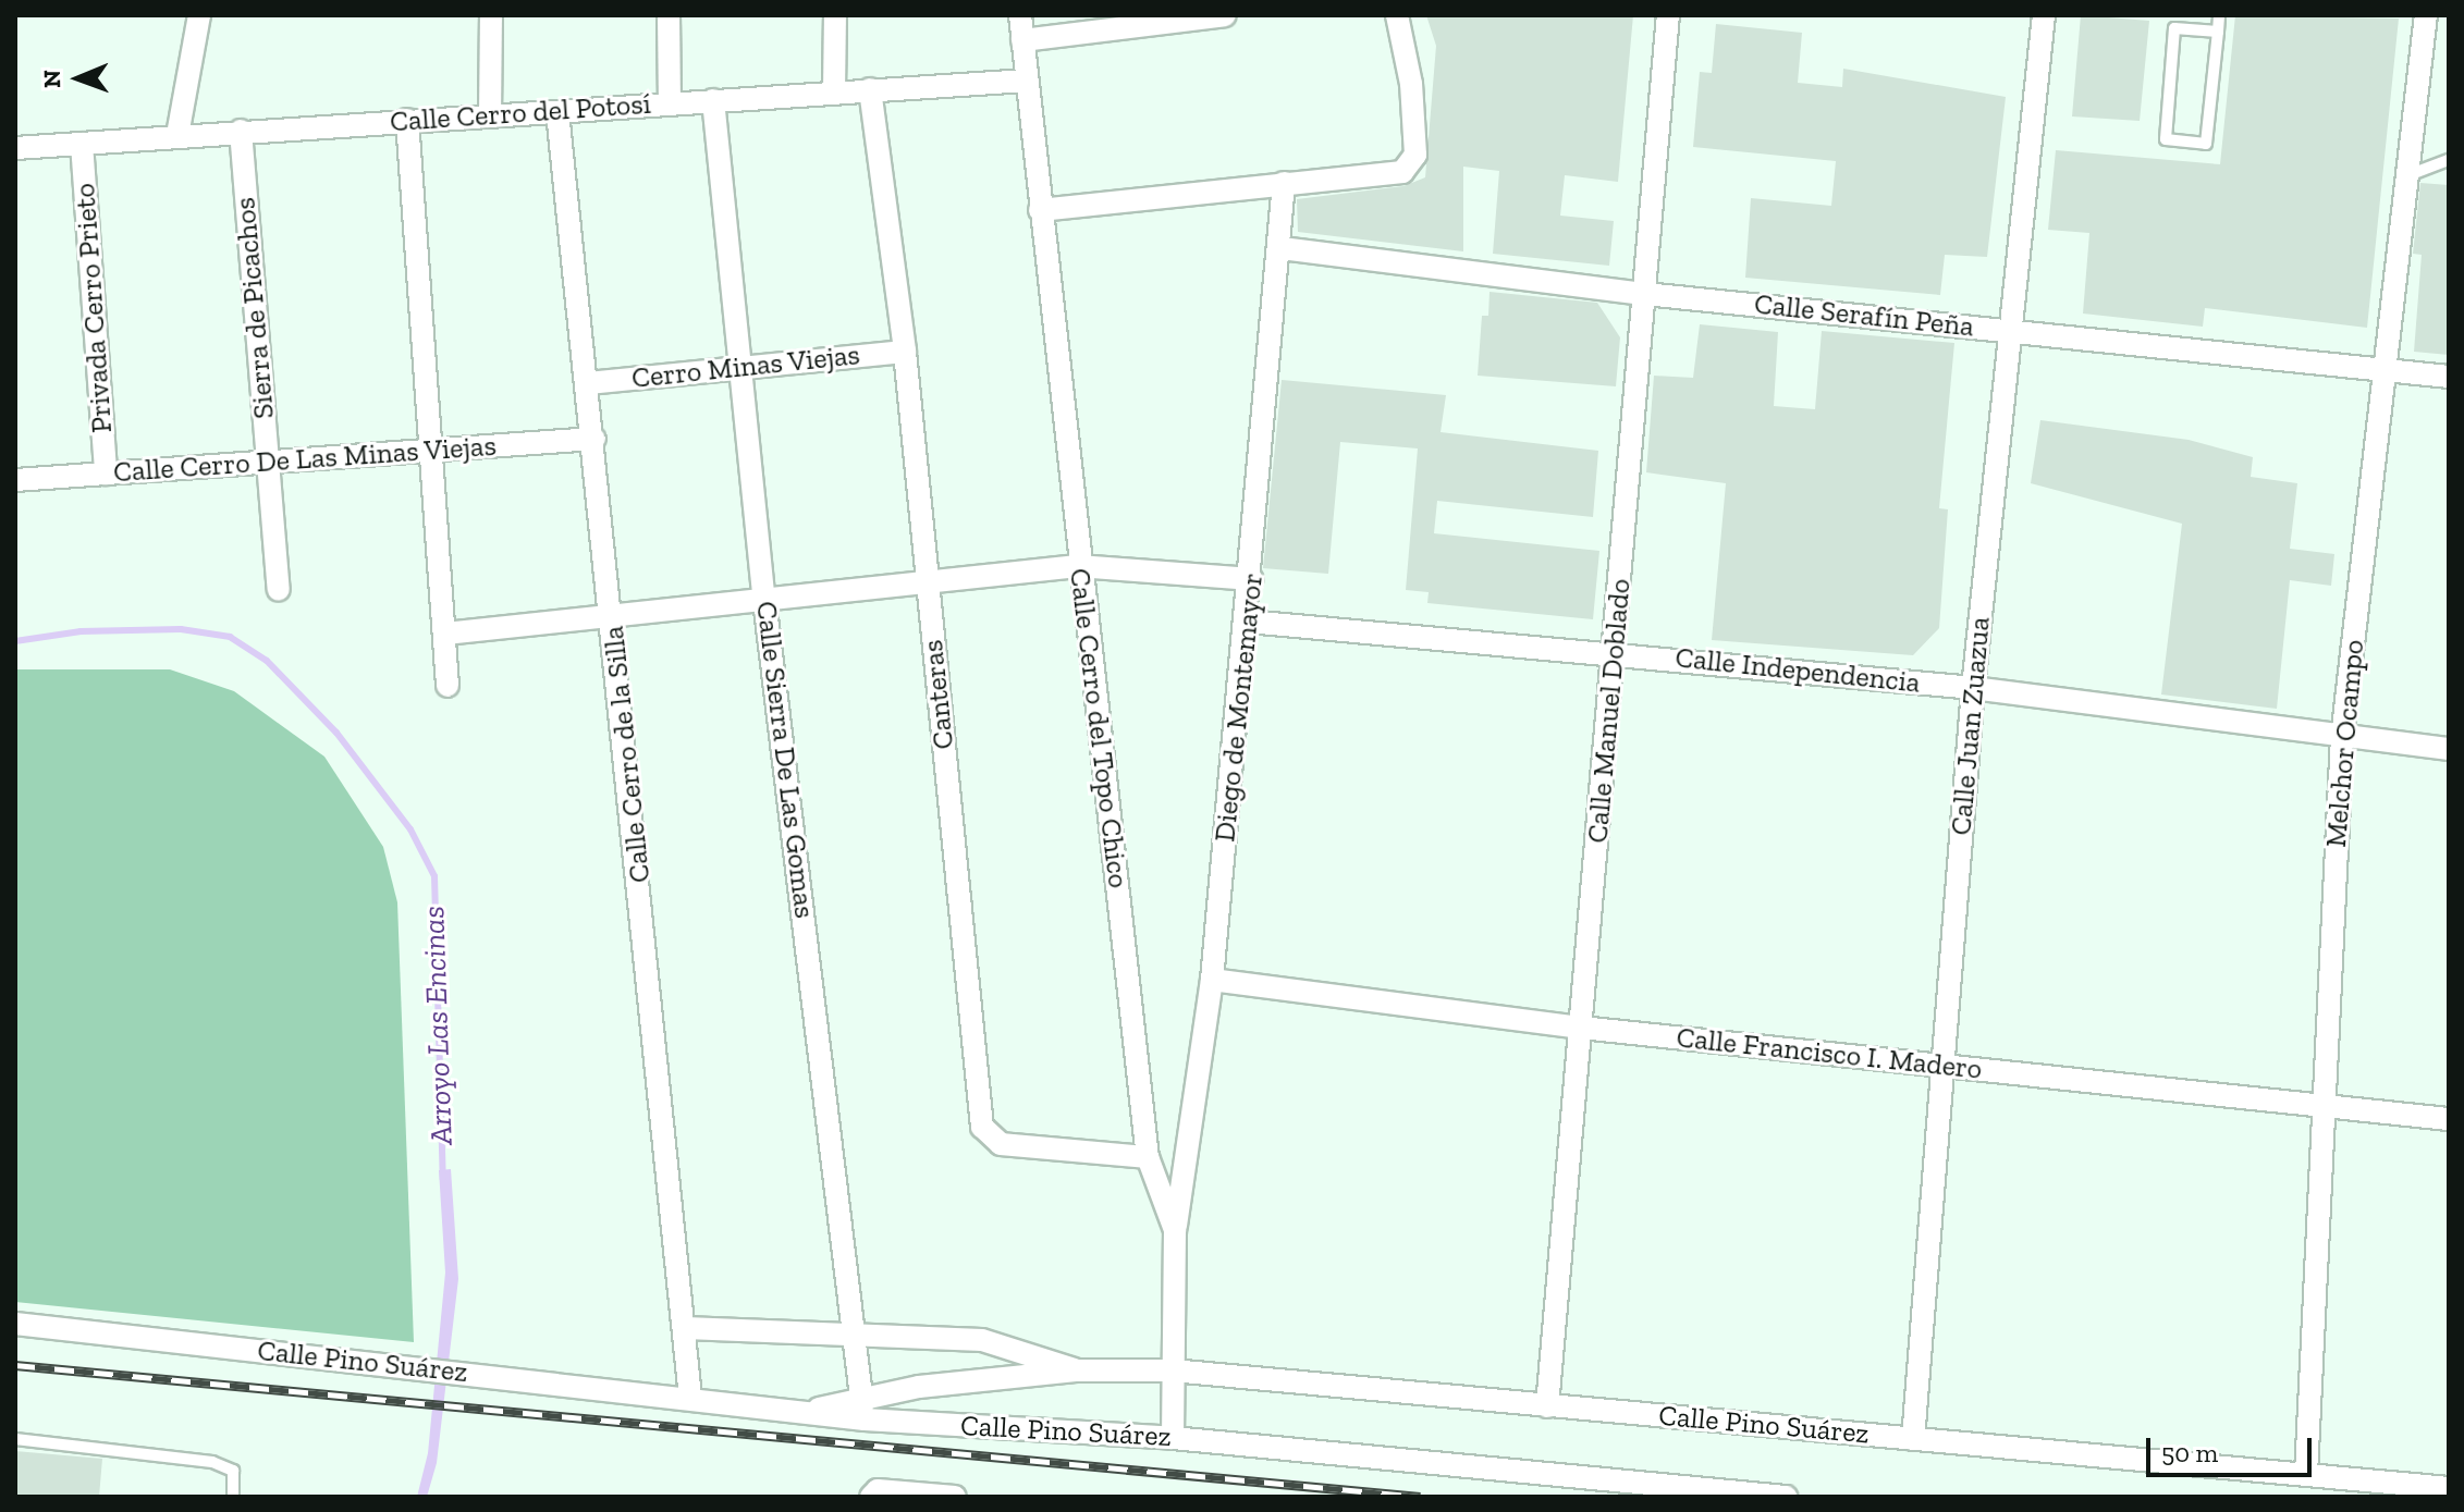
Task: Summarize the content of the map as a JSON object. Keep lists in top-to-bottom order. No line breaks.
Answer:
{"streets":{"street":["Calle Cerro del Potosí","Privada Cerro Prieto","Sierra de Picachos","Calle Serafín Peña","Cerro Minas Viejas","Calle Cerro De Las Minas Viejas","Calle Independencia","Canteras","Diego de Montemayor","Calle Manuel Doblado","Calle Juan Zuazua","Calle Cerro del Topo Chico","Melchor Ocampo","Calle Cerro de la Silla","Calle Sierra De Las Gomas","Calle Francisco I. Madero","Calle Pino Suárez"]},"crossings":[["Calle Cerro del Potosí","Privada Cerro Prieto"],["Calle Cerro del Potosí","Sierra de Picachos"],["Calle Cerro del Potosí","Canteras"],["Calle Cerro del Potosí","Calle Cerro del Topo Chico"],["Calle Cerro del Potosí","Calle Cerro de la Silla"],["Calle Cerro del Potosí","Calle Sierra De Las Gomas"],["Privada Cerro Prieto","Calle Cerro De Las Minas Viejas"],["Sierra de Picachos","Calle Cerro De Las Minas Viejas"],["Calle Serafín Peña","Diego de Montemayor"],["Calle Serafín Peña","Calle Manuel Doblado"],["Calle Serafín Peña","Calle Juan Zuazua"],["Calle Serafín Peña","Melchor Ocampo"],["Cerro Minas Viejas","Canteras"],["Cerro Minas Viejas","Calle Cerro de la Silla"],["Cerro Minas Viejas","Calle Sierra De Las Gomas"],["Calle Cerro De Las Minas Viejas","Calle Cerro de la Silla"],["Calle Independencia","Diego de Montemayor"],["Calle Independencia","Calle Manuel Doblado"],["Calle Independencia","Calle Juan Zuazua"],["Calle Independencia","Melchor Ocampo"],["Canteras","Calle Cerro del Topo Chico"],["Diego de Montemayor","Calle Cerro del Topo Chico"],["Diego de Montemayor","Calle Francisco I. Madero"],["Calle Manuel Doblado","Calle Francisco I. Madero"],["Calle Manuel Doblado","Calle Pino Suárez"],["Calle Juan Zuazua","Calle Francisco I. Madero"],["Calle Juan Zuazua","Calle Pino Suárez"],["Calle Cerro del Topo Chico","Calle Pino Suárez"],["Melchor Ocampo","Calle Francisco I. Madero"],["Melchor Ocampo","Calle Pino Suárez"],["Calle Cerro de la Silla","Calle Pino Suárez"],["Calle Sierra De Las Gomas","Calle Pino Suárez"]],"water":["Arroyo Las Encinas"],"scale_bar":"50 m","north":"left"}
